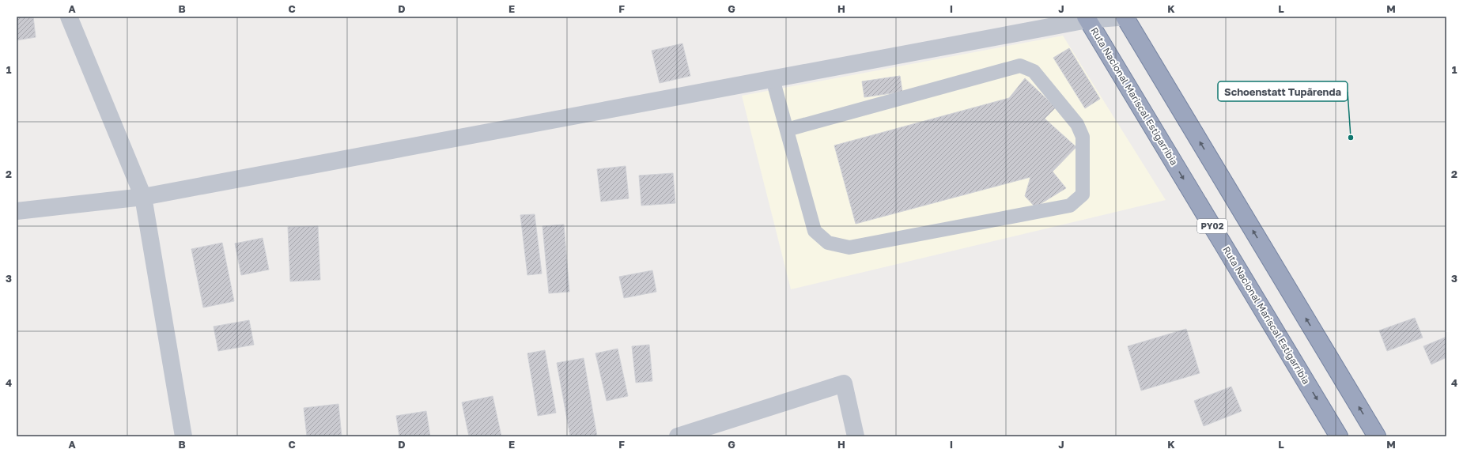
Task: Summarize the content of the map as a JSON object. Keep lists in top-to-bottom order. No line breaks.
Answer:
{"streets":{"highway":["Ruta Nacional Mariscal Estigarribia","PY02"]},"places":["Schoenstatt Tupãrenda"],"grid":{"columns":["A","B","C","D","E","F","G","H","I","J","K","L","M"],"rows":["1","2","3","4"]}}
